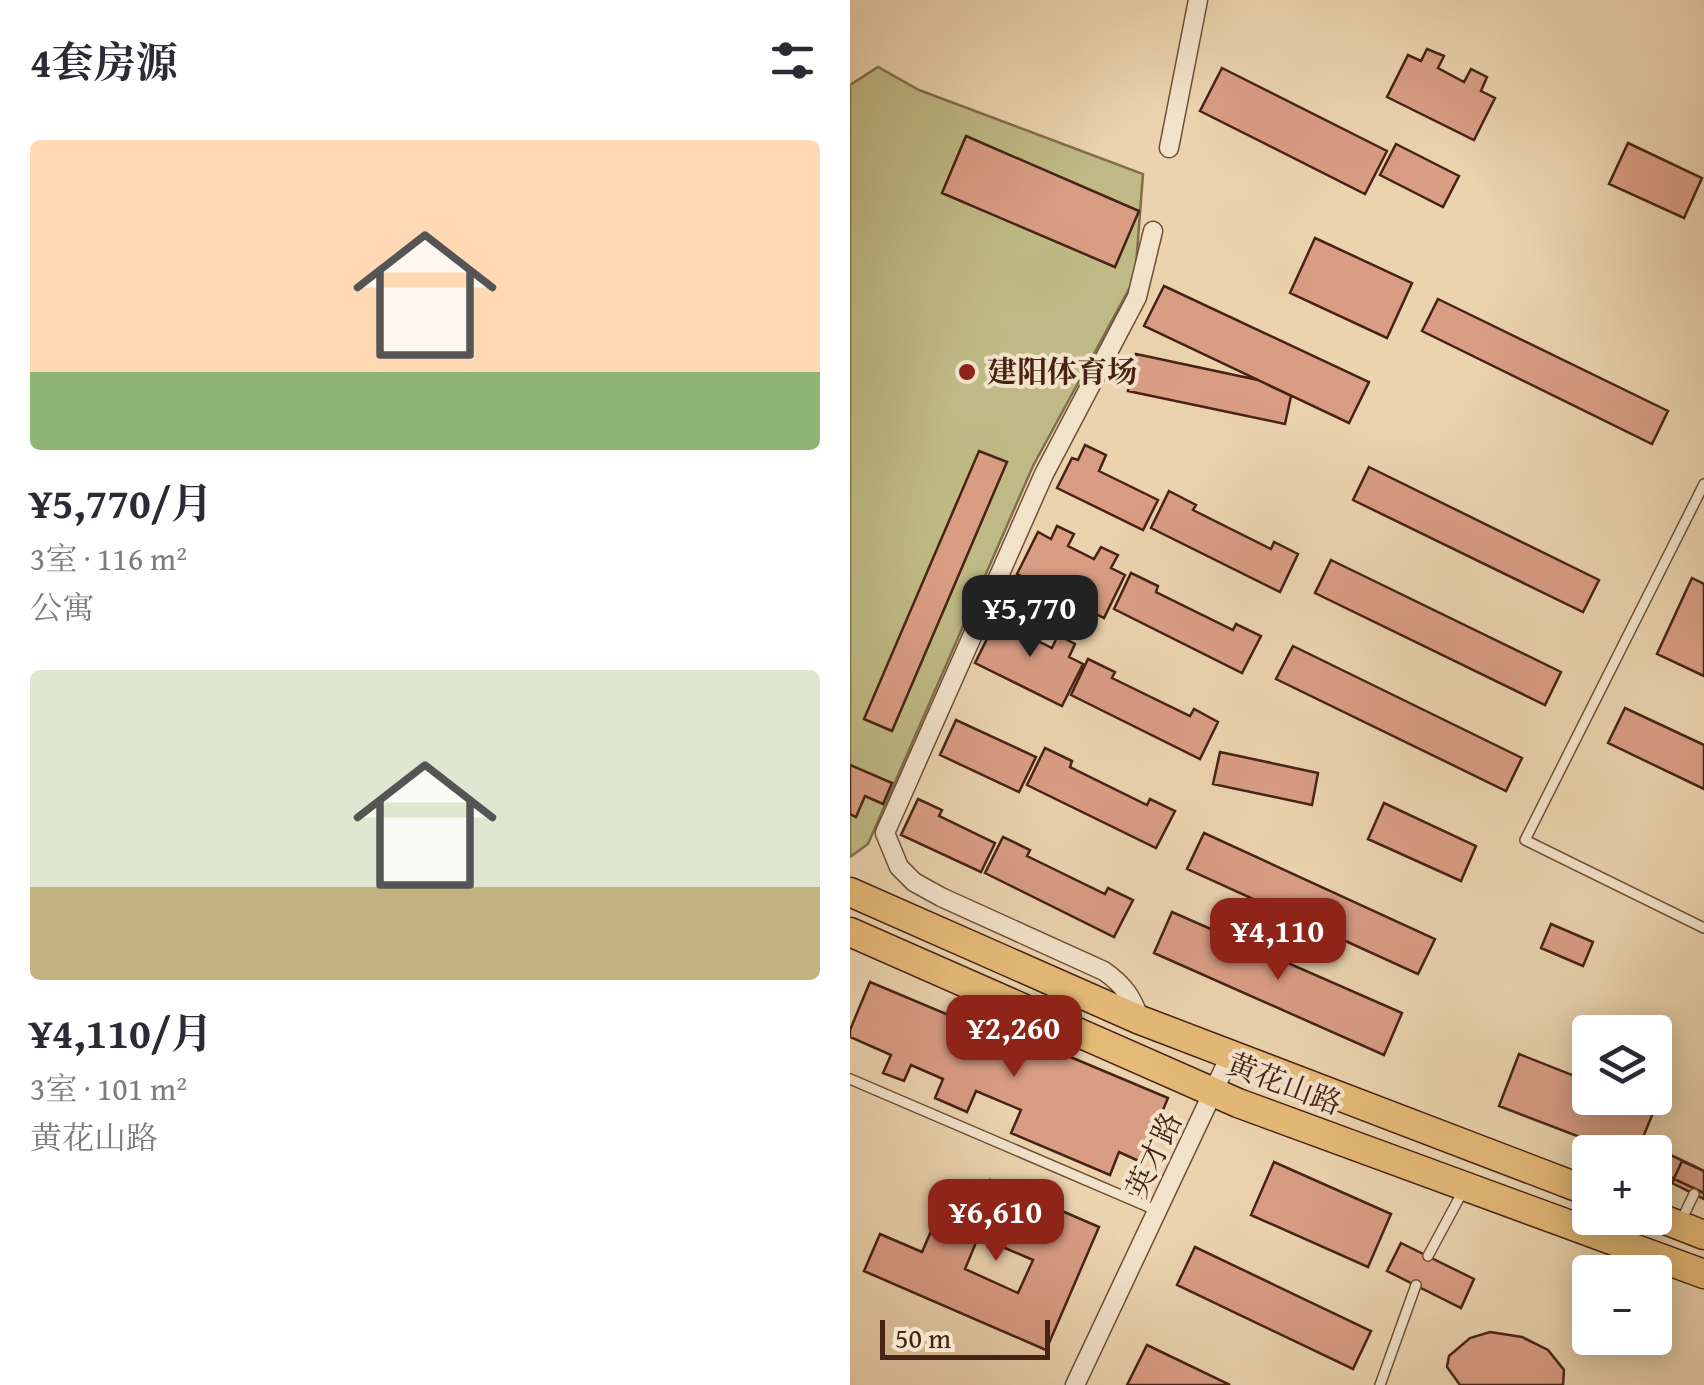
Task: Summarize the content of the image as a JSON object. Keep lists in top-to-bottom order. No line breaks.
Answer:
{"streets":{"main road":["黄花山路"],"street":["英才路"]},"crossings":[["黄花山路","英才路"]],"places":["建阳体育场"],"scale_bar":"50 m","page":{"heading":"4套房源","list":[{"name":"¥5,770/月","note":"3室 · 116 m² · 公寓"},{"name":"¥4,110/月","note":"3室 · 101 m² · 黄花山路"}],"price":["¥5,770","¥4,110","¥2,260","¥6,610"],"map_buttons":["+","−"],"scale":"50 m"}}
